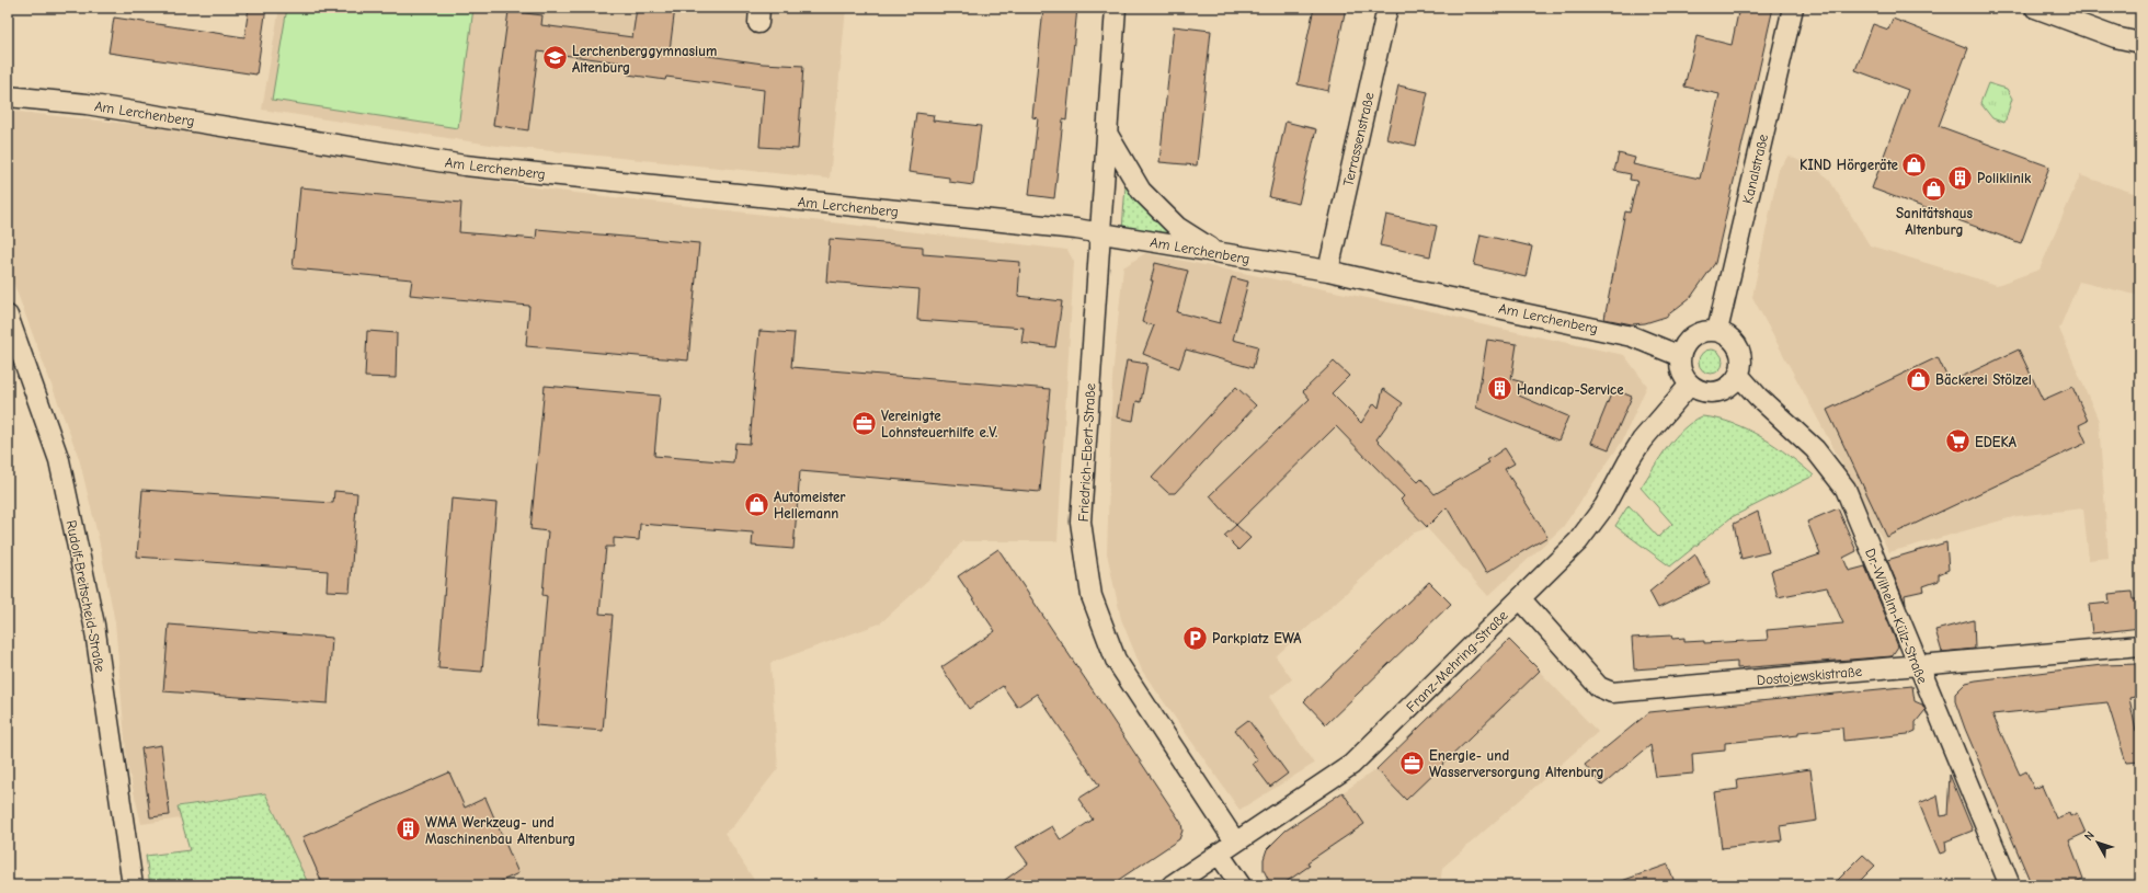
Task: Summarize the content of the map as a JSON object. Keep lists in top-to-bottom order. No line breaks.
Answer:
{"streets":{"street":["Am Lerchenberg","Terrassenstraße","Kanalstraße","Friedrich-Ebert-Straße","Rudolf-Breitscheid-Straße","Dr.-Wilhelm-Külz-Straße","Franz-Mehring-Straße","Dostojewskistraße"]},"crossings":[["Am Lerchenberg","Terrassenstraße"],["Am Lerchenberg","Kanalstraße"],["Am Lerchenberg","Friedrich-Ebert-Straße"],["Am Lerchenberg","Dr.-Wilhelm-Külz-Straße"],["Am Lerchenberg","Franz-Mehring-Straße"],["Kanalstraße","Dr.-Wilhelm-Külz-Straße"],["Kanalstraße","Franz-Mehring-Straße"],["Friedrich-Ebert-Straße","Franz-Mehring-Straße"],["Dr.-Wilhelm-Külz-Straße","Franz-Mehring-Straße"],["Dr.-Wilhelm-Külz-Straße","Dostojewskistraße"],["Franz-Mehring-Straße","Dostojewskistraße"]],"places":{"school or university":["Lerchenberggymnasium Altenburg"],"shop":["KIND Hörgeräte","Sanitätshaus Altenburg","Bäckerei Stölzel","Automeister Hellemann"],"building":["Poliklinik","Handicap-Service","WMA Werkzeug- und Maschinenbau Altenburg"],"office":["Vereinigte Lohnsteuerhilfe e.V.","Energie- und Wasserversorgung Altenburg"],"supermarket":["EDEKA"],"parking":["Parkplatz EWA"]},"north":"top left"}
